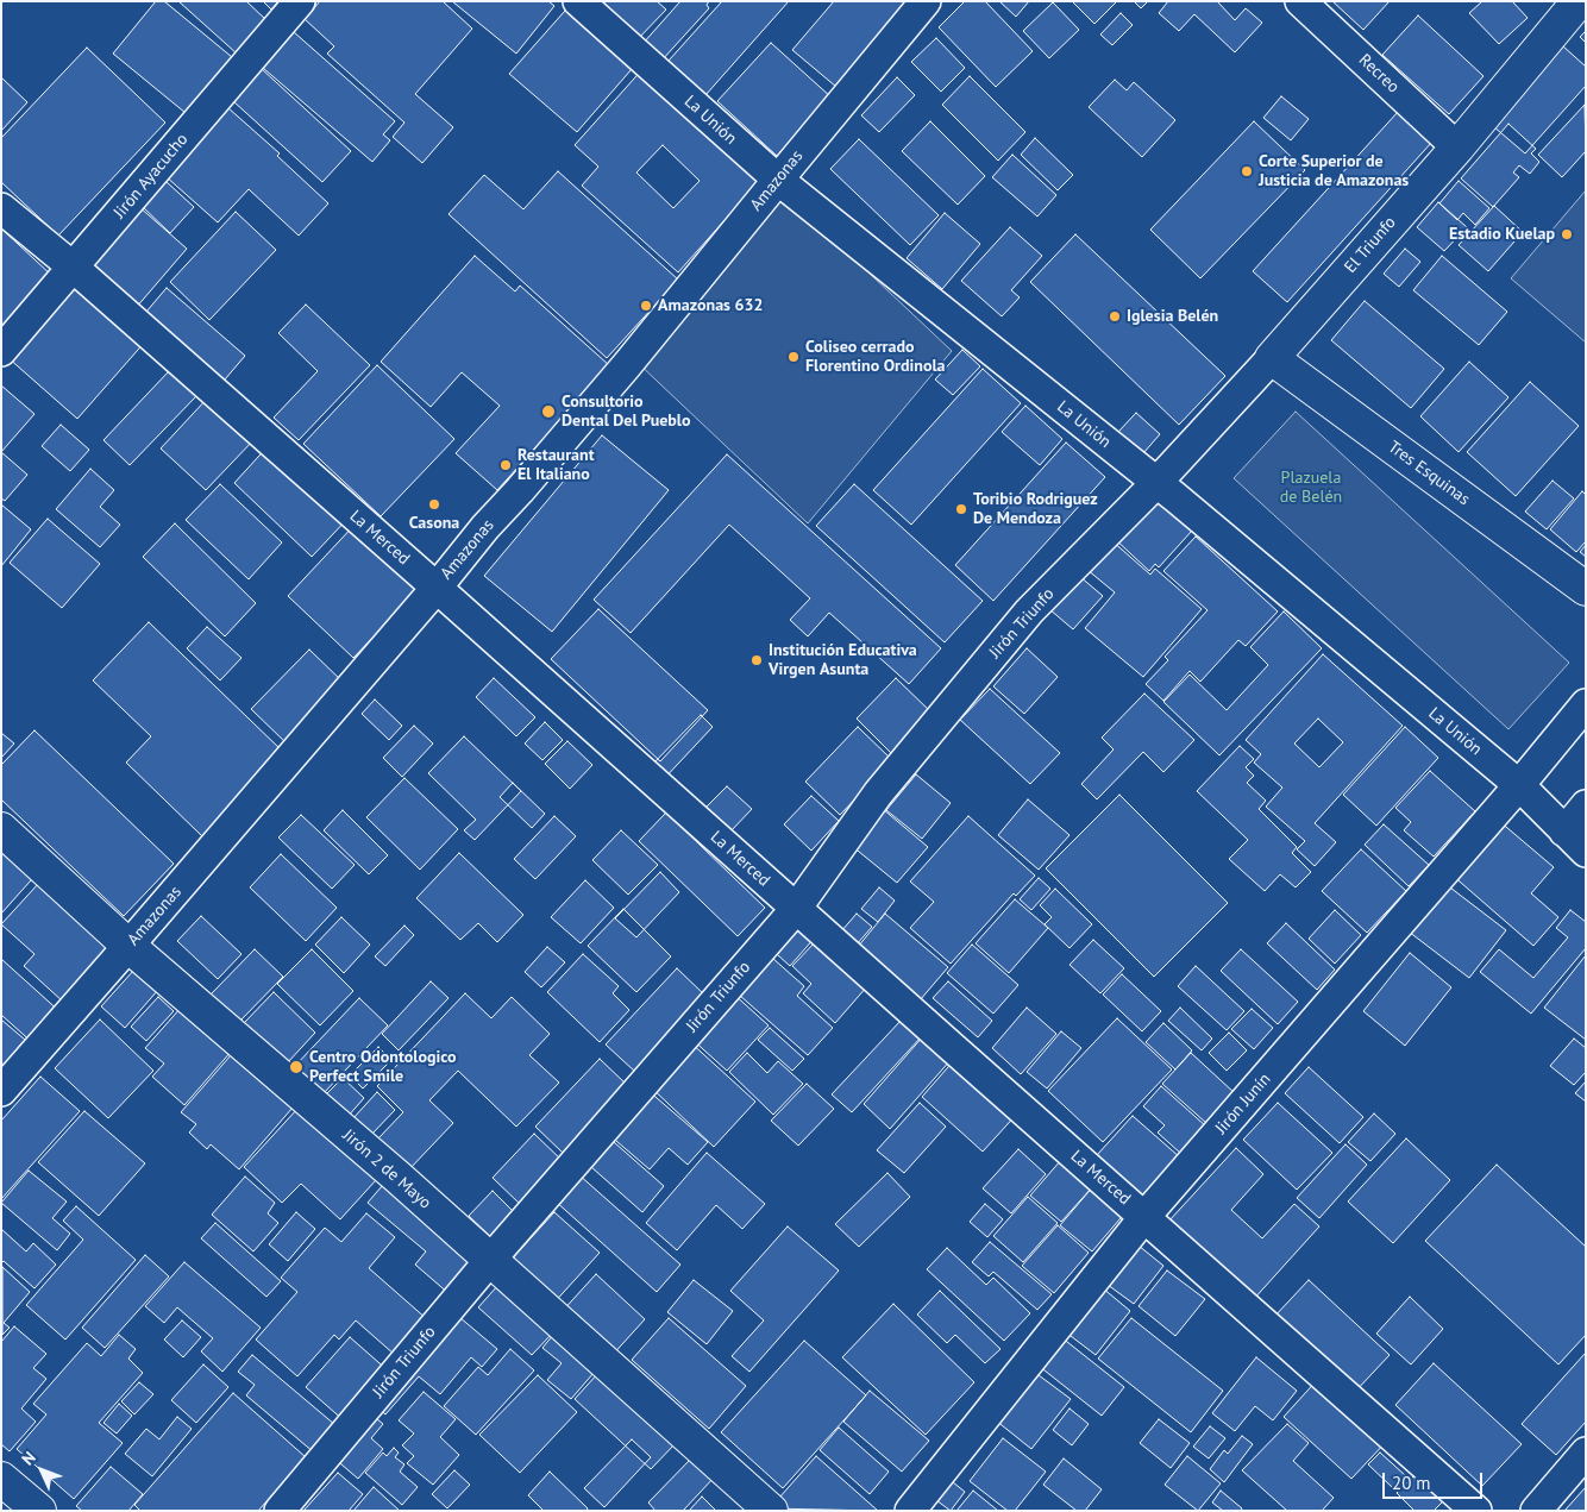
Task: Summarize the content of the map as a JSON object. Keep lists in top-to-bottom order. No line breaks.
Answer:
{"streets":{"main road":["El Triunfo","Tres Esquinas","Jirón 2 de Mayo"],"street":["Recreo","La Unión","Jirón Ayacucho","Amazonas","La Merced","Jirón Triunfo","Jirón Junín"]},"crossings":[["Recreo","El Triunfo"],["La Unión","Amazonas"],["La Unión","El Triunfo"],["La Unión","Jirón Triunfo"],["La Unión","Jirón Junín"],["Jirón Ayacucho","La Merced"],["Amazonas","La Merced"],["Amazonas","Jirón 2 de Mayo"],["El Triunfo","Tres Esquinas"],["El Triunfo","Jirón Triunfo"],["La Merced","Jirón Triunfo"],["La Merced","Jirón Junín"],["Jirón Triunfo","Jirón 2 de Mayo"]],"parks":["Plazuela de Belén"],"places":["Corte Superior de Justicia de Amazonas","Estadio Kuelap","Amazonas 632","Iglesia Belén","Coliseo cerrado Florentino Ordinola","Consultorio Dental Del Pueblo","Restaurant El Italiano","Casona","Toribio Rodriguez De Mendoza","Institución Educativa Virgen Asunta","Centro Odontologico Perfect Smile"],"scale_bar":"20 m","north":"top left"}
